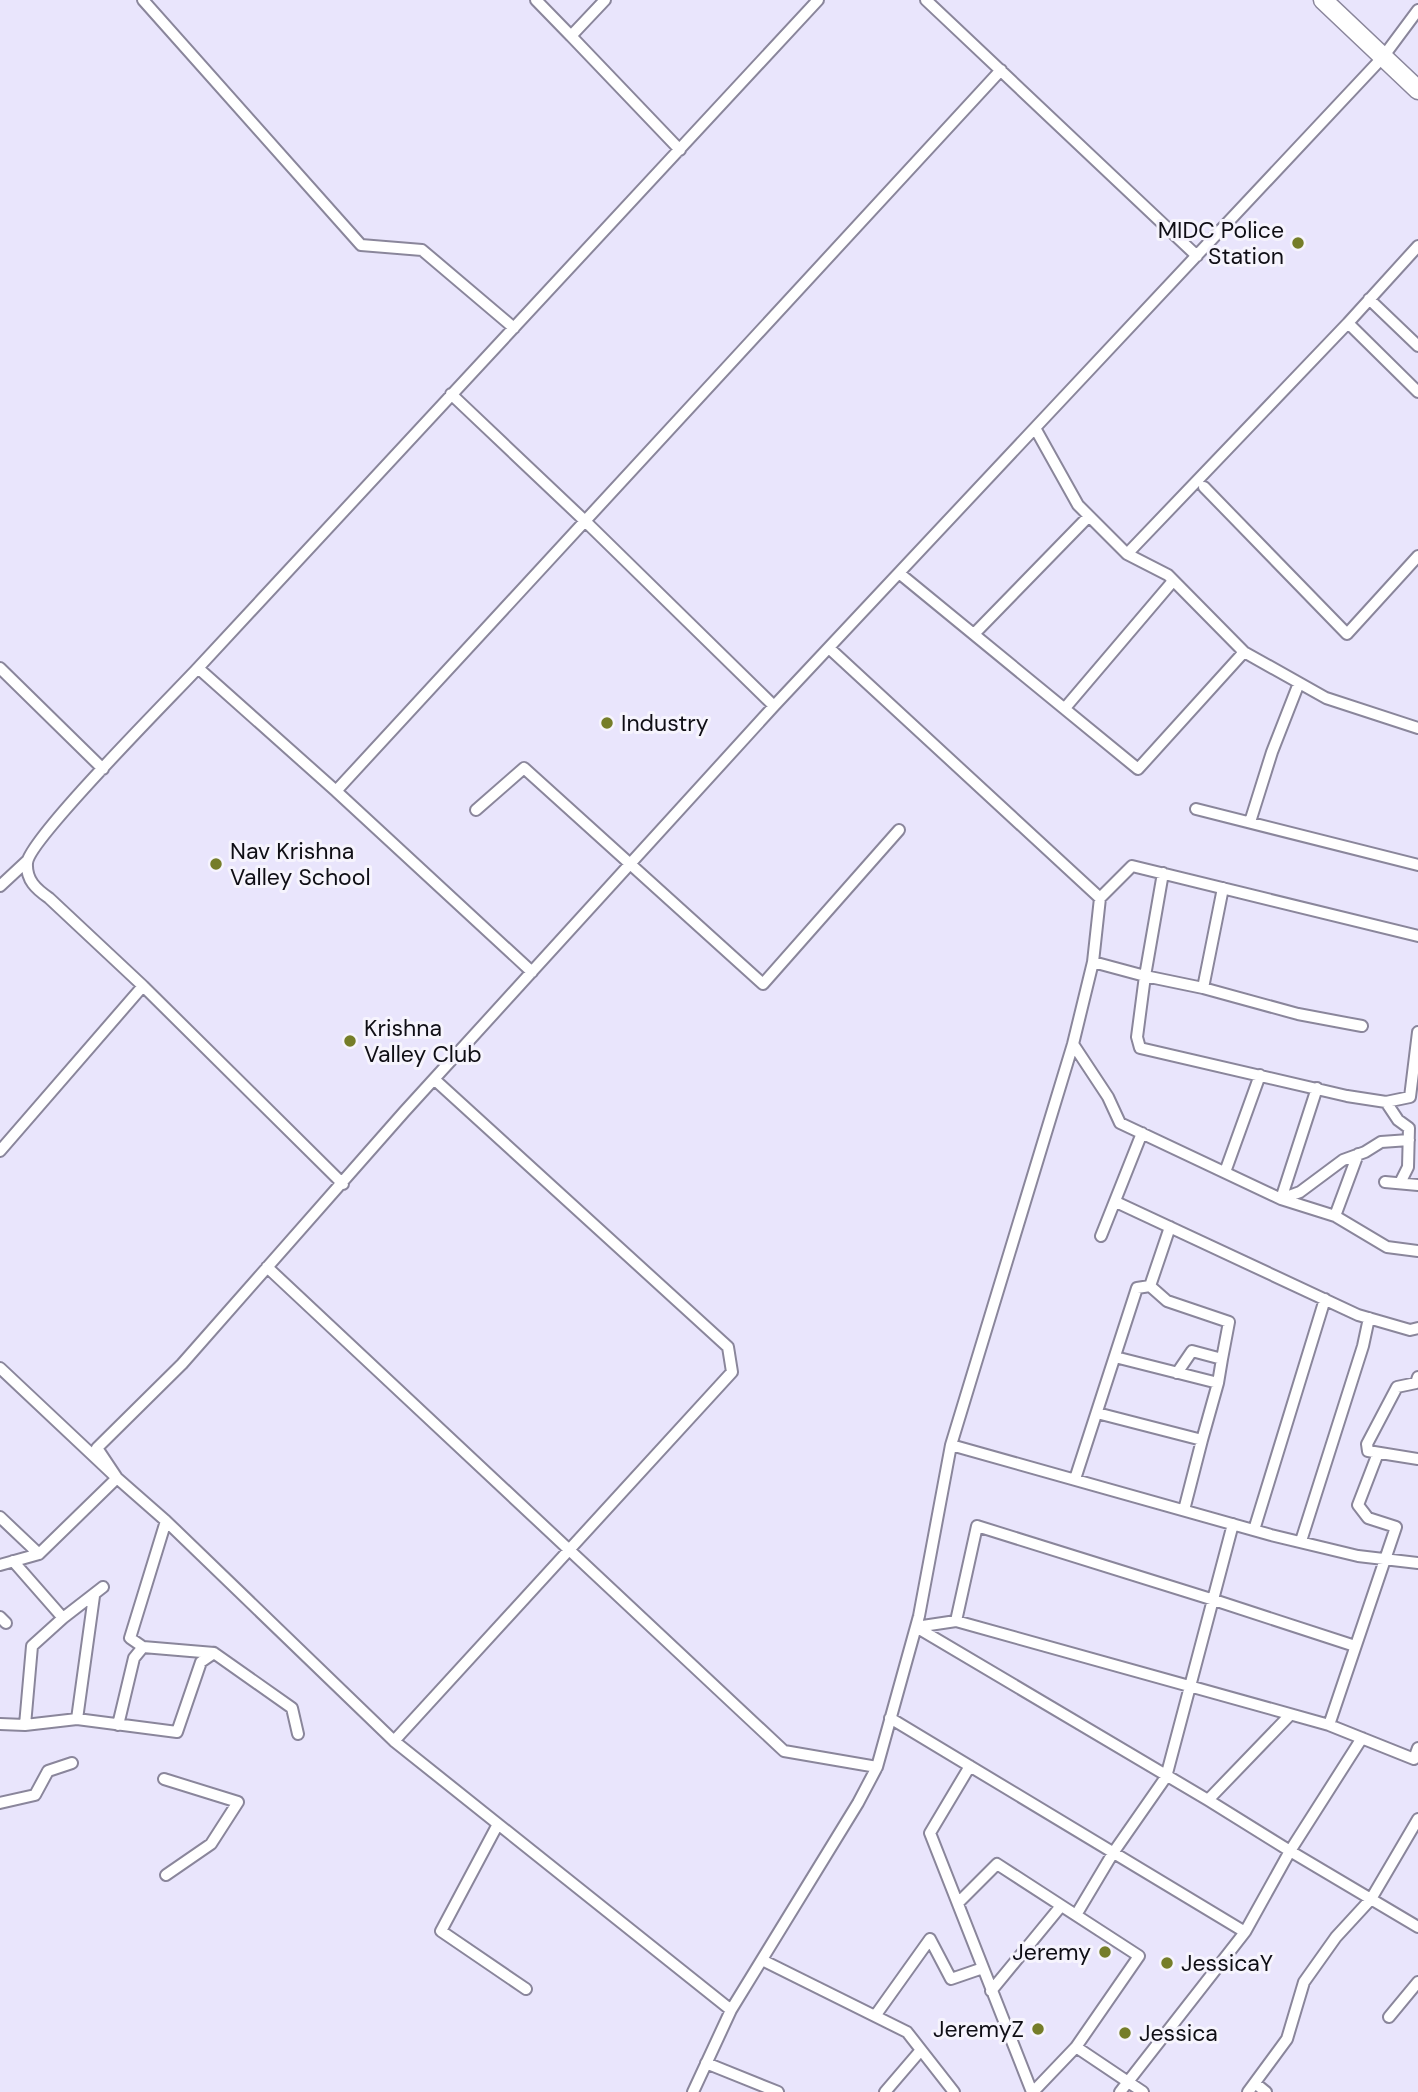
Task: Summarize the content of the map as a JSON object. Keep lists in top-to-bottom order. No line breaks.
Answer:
{"places":["MIDC Police Station","Industry","Nav Krishna Valley School","Krishna Valley Club","Jeremy","JessicaY","JeremyZ","Jessica"]}
